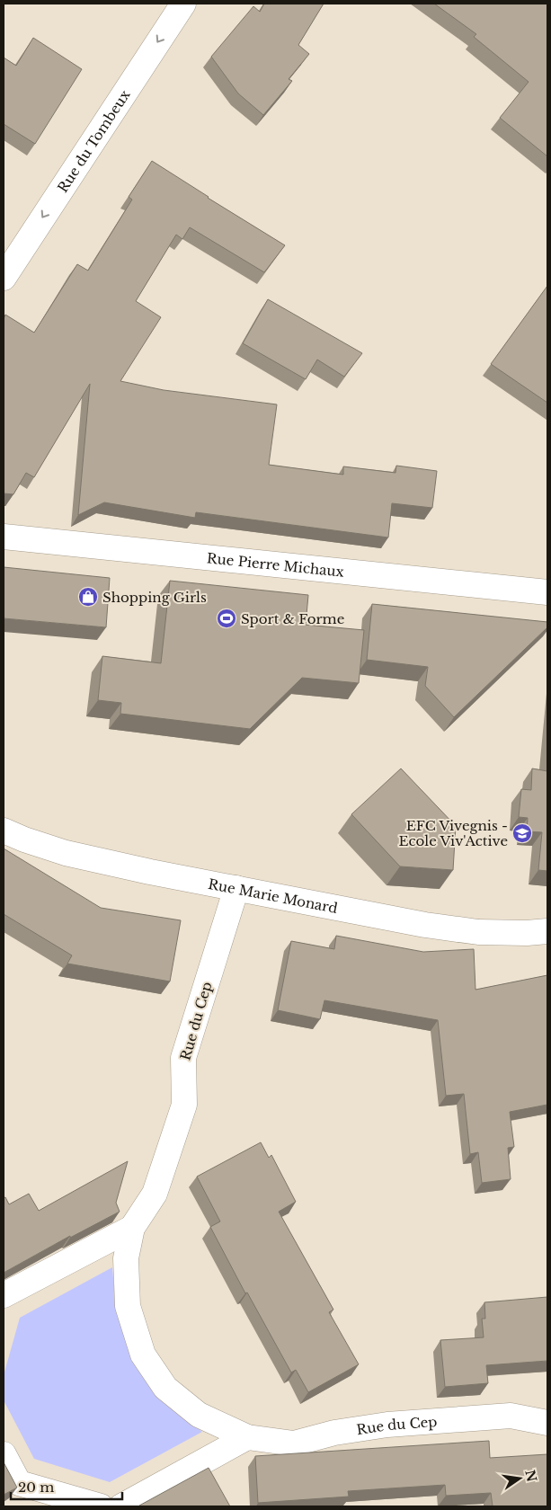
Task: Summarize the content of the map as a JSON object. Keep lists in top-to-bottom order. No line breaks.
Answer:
{"streets":{"street":["Rue du Tombeux","Rue Pierre Michaux","Rue Marie Monard","Rue du Cep"]},"crossings":[["Rue Marie Monard","Rue du Cep"]],"one_way":["Rue du Tombeux"],"places":{"shop":["Shopping Girls"],"sports":["Sport & Forme"],"school or university":["EFC Vivegnis - Ecole Viv'Active"]},"scale_bar":"20 m","north":"right"}
